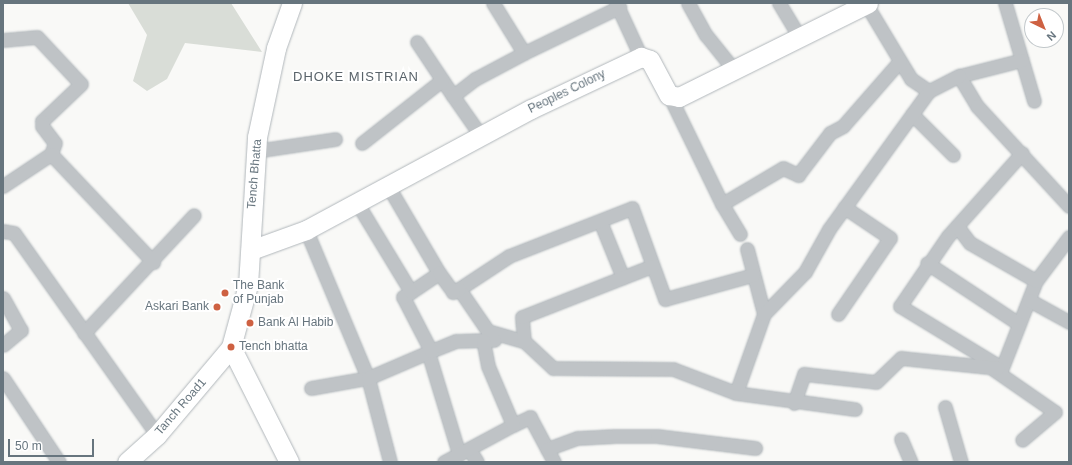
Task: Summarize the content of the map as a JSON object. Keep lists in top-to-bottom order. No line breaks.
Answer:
{"streets":{"street":["Peoples Colony","Tench Bhatta","Tanch Road1"]},"crossings":[["Peoples Colony","Tench Bhatta"],["Tench Bhatta","Tanch Road1"]],"districts":["DHOKE MISTRIAN"],"places":["The Bank of Punjab","Askari Bank","Bank Al Habib","Tench bhatta"],"scale_bar":"50 m","north":"bottom right"}
